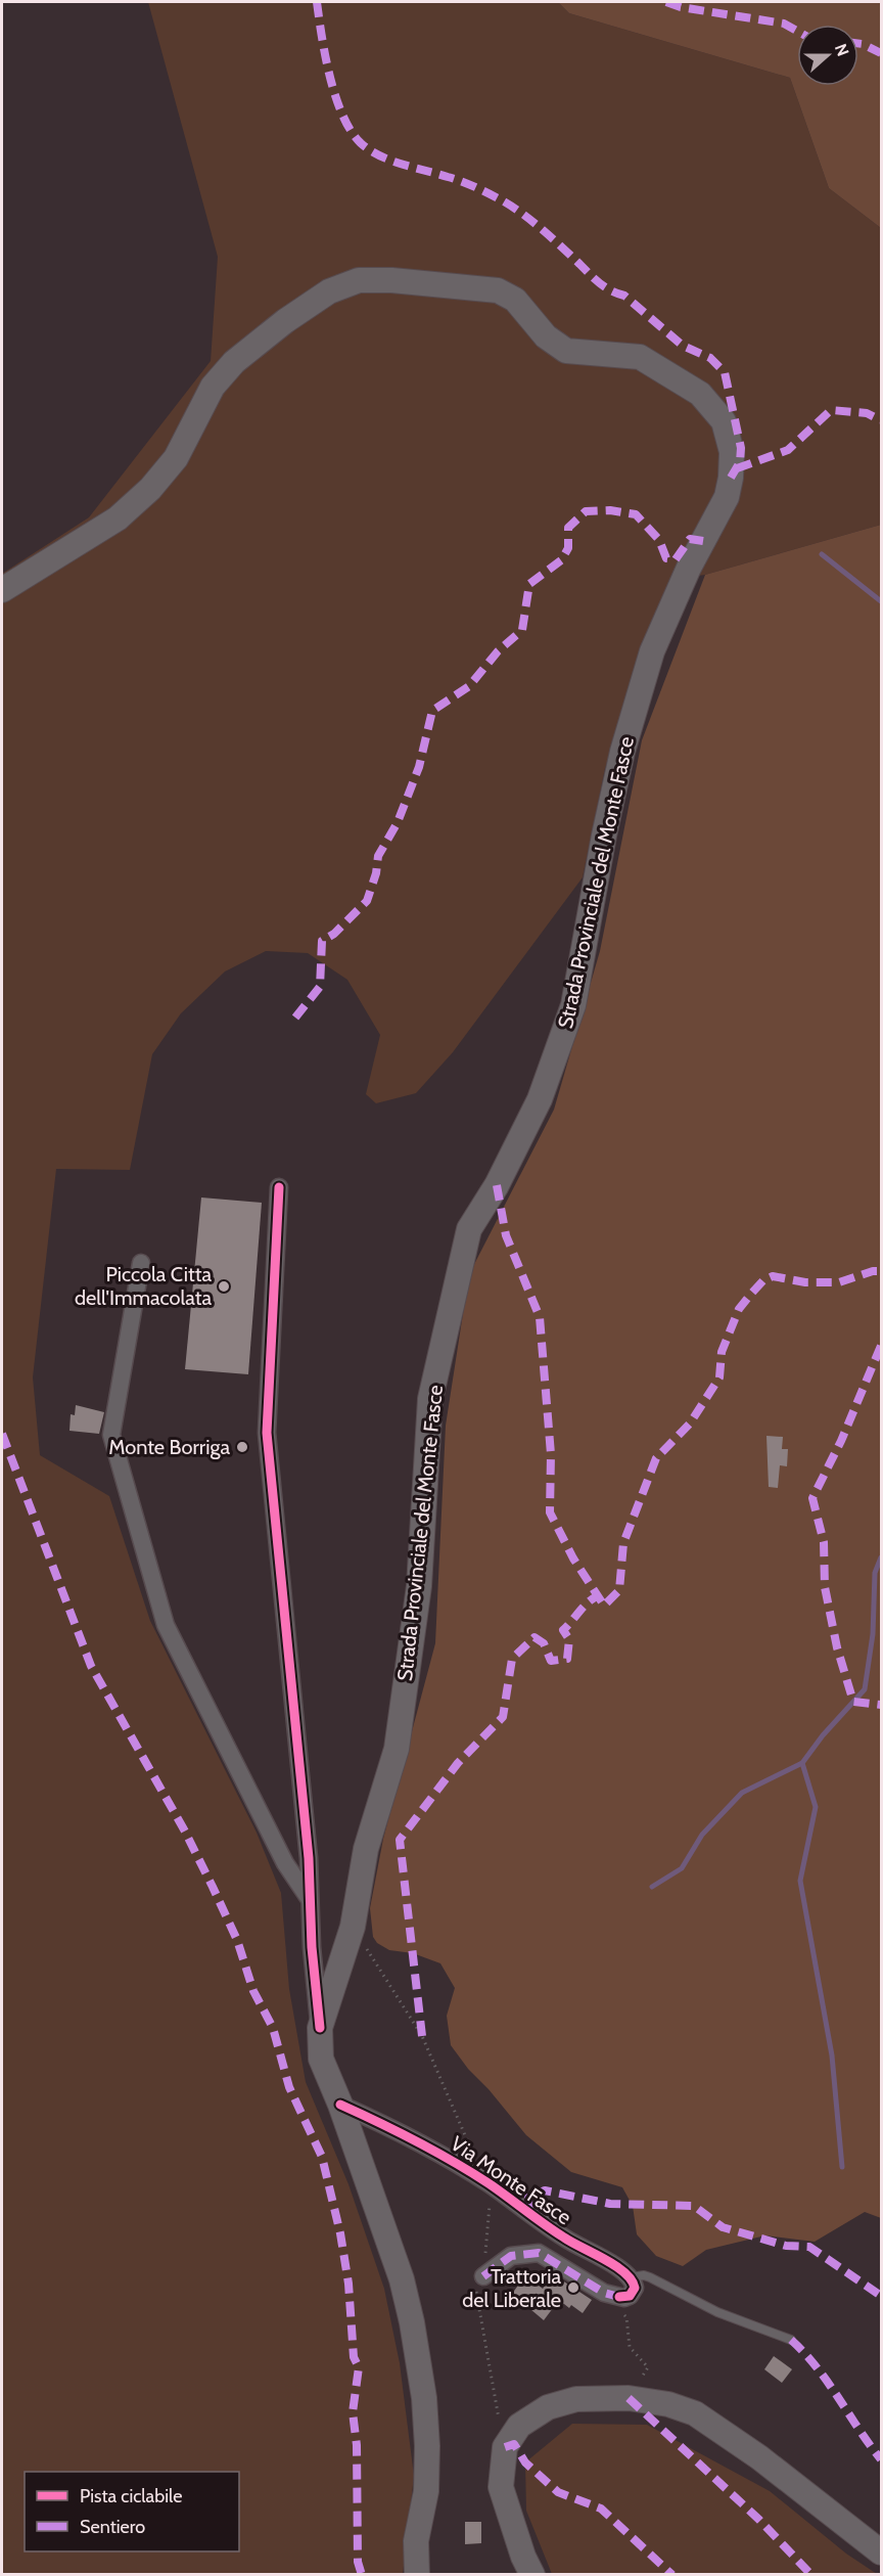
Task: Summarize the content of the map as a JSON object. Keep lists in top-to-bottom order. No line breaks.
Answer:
{"streets":{"main road":["Strada Provinciale del Monte Fasce"],"street":["Via Monte Fasce"]},"crossings":[["Strada Provinciale del Monte Fasce","Via Monte Fasce"]],"places":["Piccola Citta dell'Immacolata","Monte Borriga","Trattoria del Liberale"],"legend":["Pista ciclabile","Sentiero"],"north":"right"}
